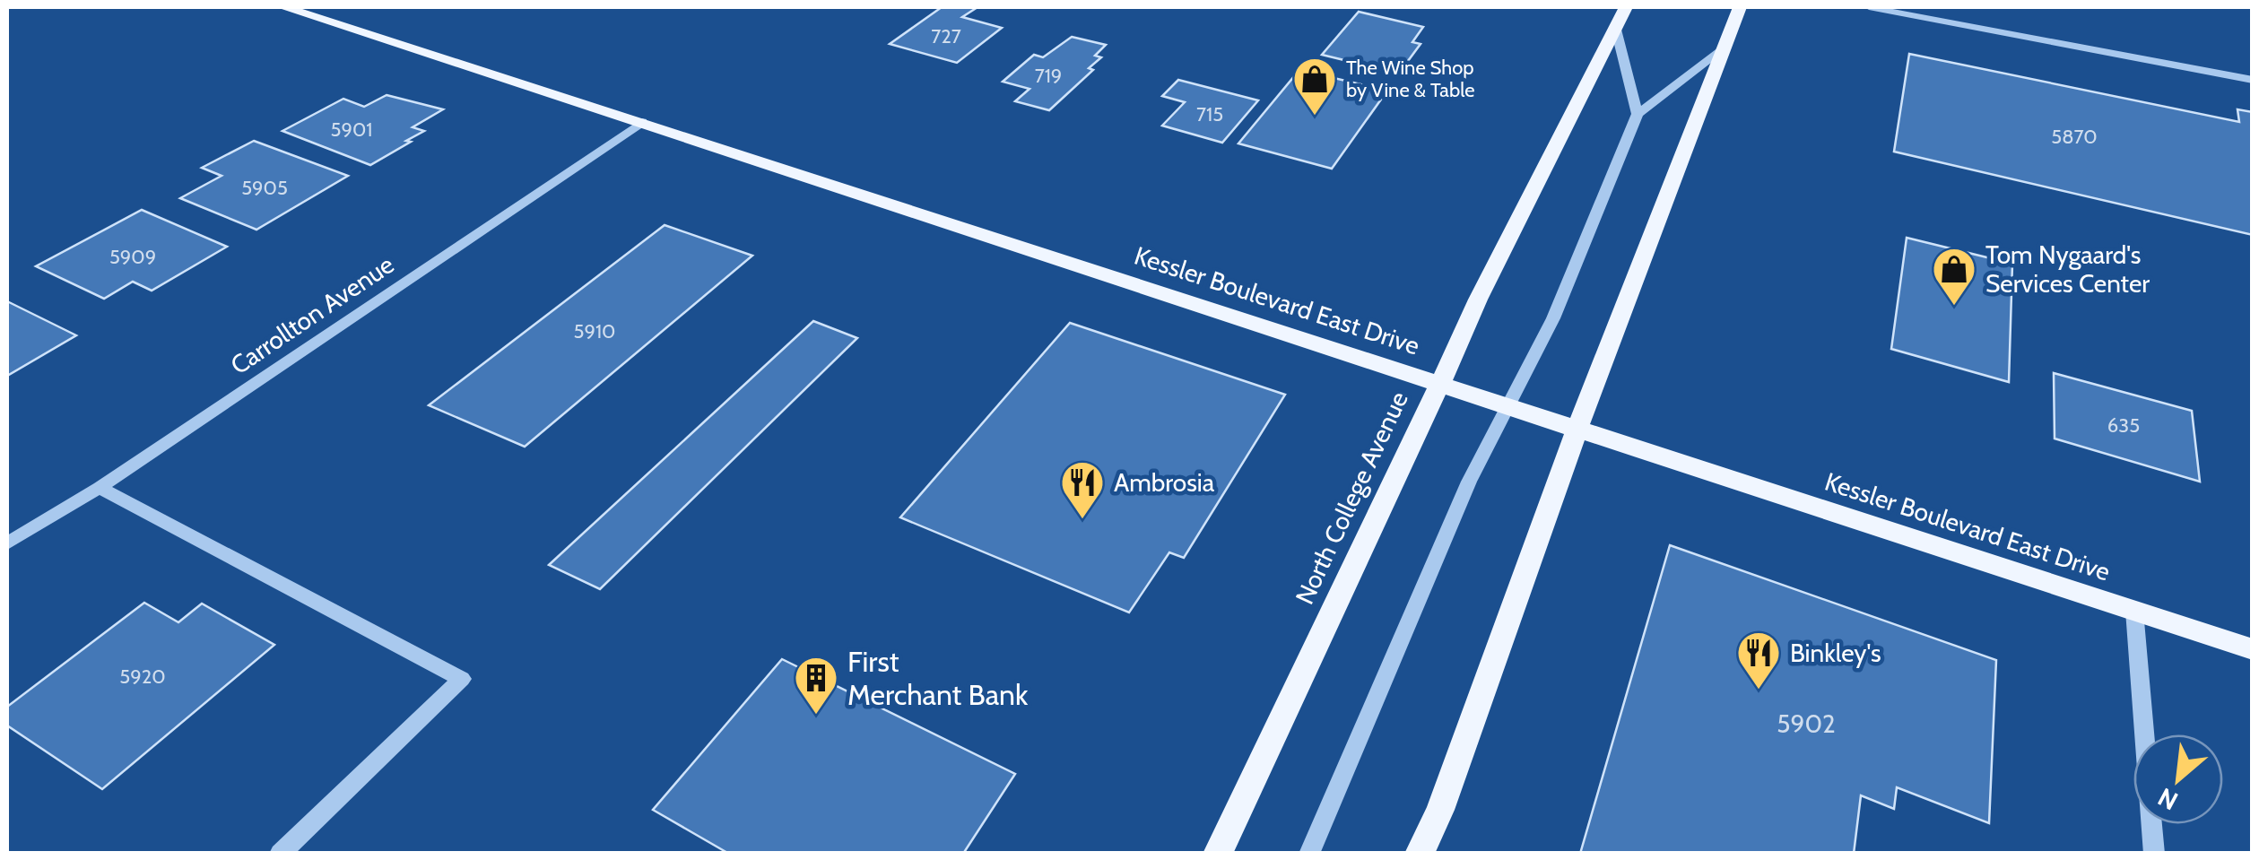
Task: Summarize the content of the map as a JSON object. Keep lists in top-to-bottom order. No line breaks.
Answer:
{"streets":{"main road":["Kessler Boulevard East Drive","North College Avenue"],"street":["Carrollton Avenue"]},"crossings":[["Kessler Boulevard East Drive","Carrollton Avenue"],["Kessler Boulevard East Drive","North College Avenue"]],"places":{"shop":["The Wine Shop by Vine & Table","Tom Nygaard's Services Center"],"restaurant":["Ambrosia","Binkley's"],"building":["First Merchant Bank"]},"house_numbers":["727","719","715","5901","5870","5905","5909","5910","635","5920","5902"],"north":"bottom left"}
